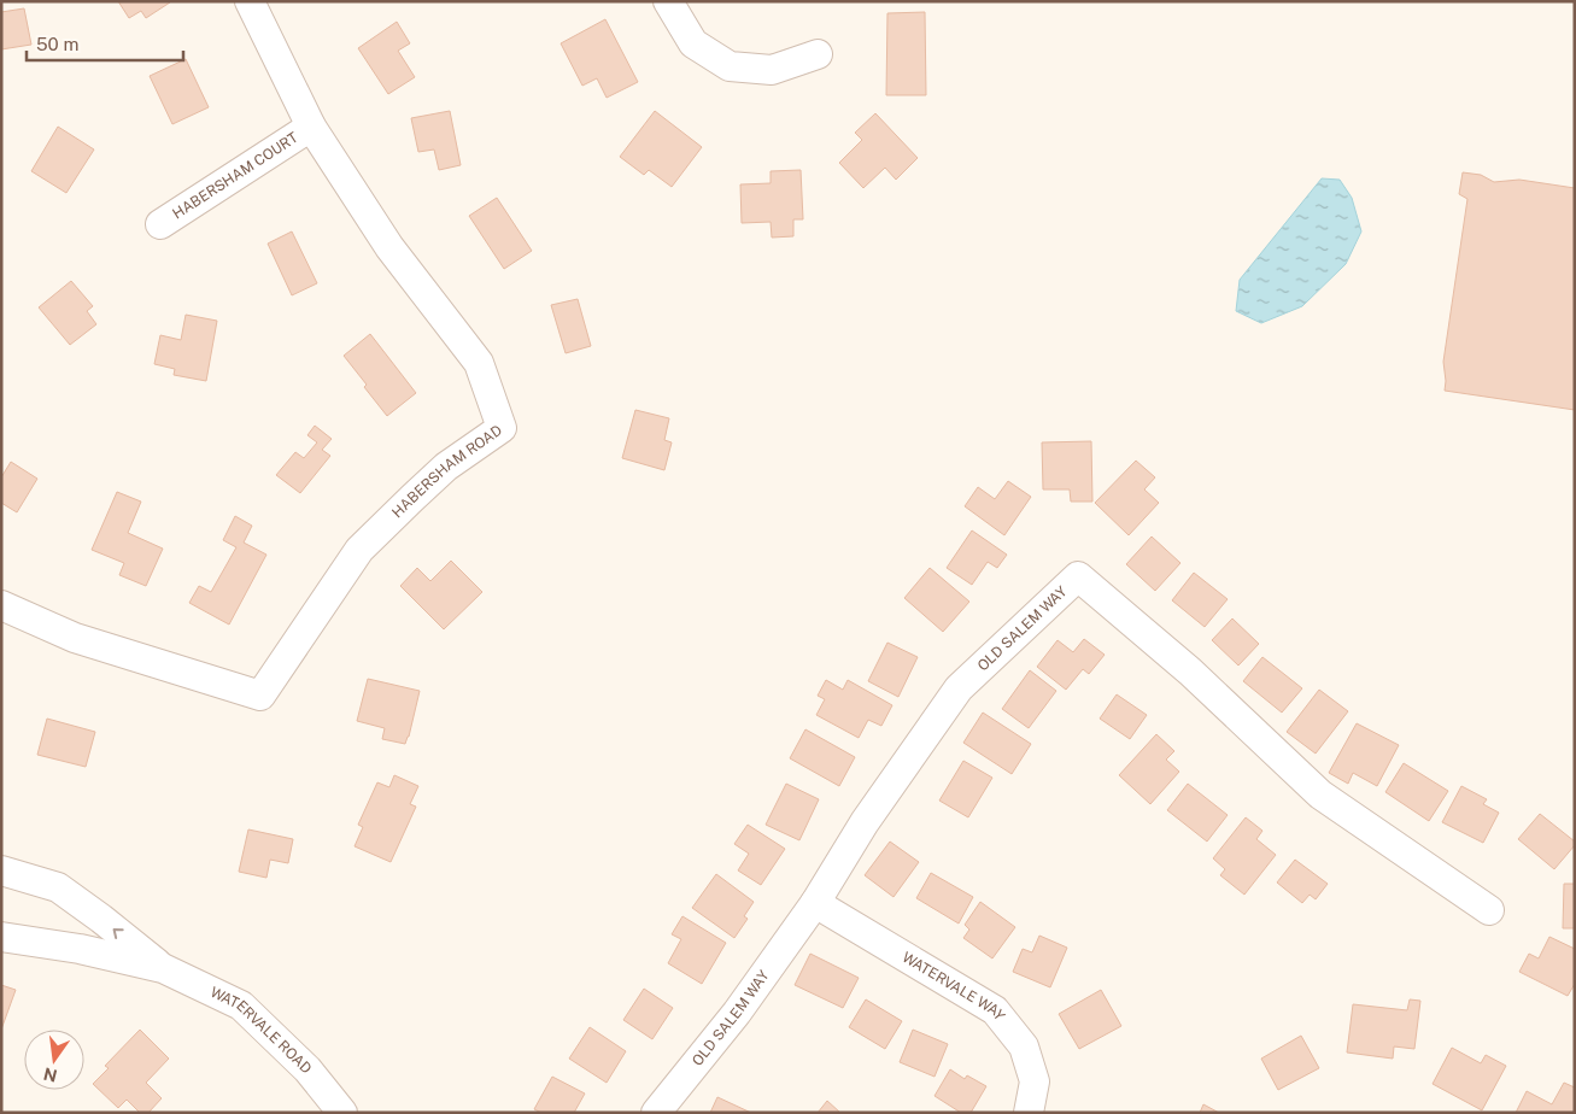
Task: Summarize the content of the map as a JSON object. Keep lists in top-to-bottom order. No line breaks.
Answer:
{"streets":{"street":["HABERSHAM COURT","HABERSHAM ROAD","OLD SALEM WAY","WATERVALE WAY","WATERVALE ROAD"]},"crossings":[["HABERSHAM COURT","HABERSHAM ROAD"],["OLD SALEM WAY","WATERVALE WAY"]],"scale_bar":"50 m","north":"bottom"}
